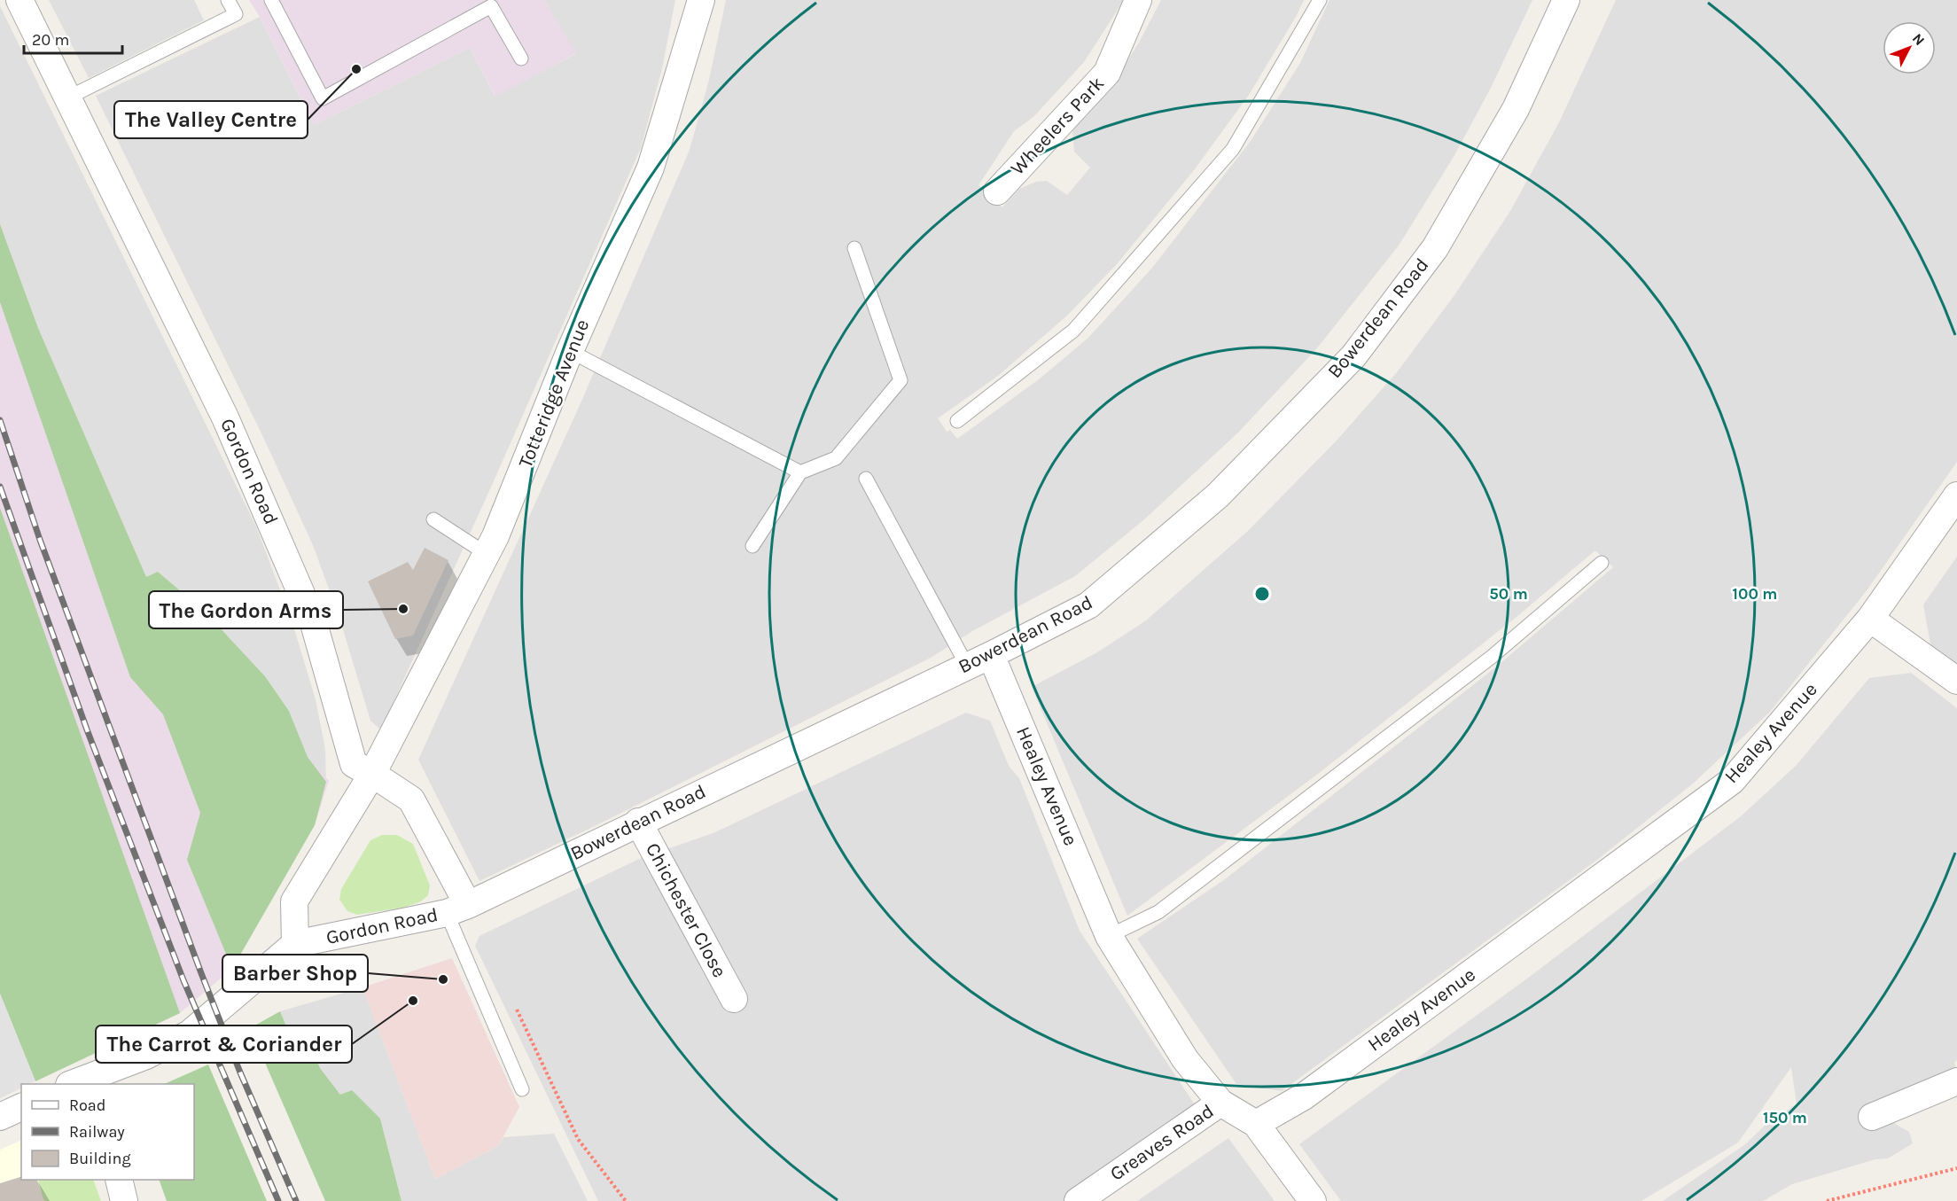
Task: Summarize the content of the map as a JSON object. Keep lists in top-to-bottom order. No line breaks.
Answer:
{"streets":{"street":["Wheelers Park","Bowerdean Road","Totteridge Avenue","Gordon Road","Healey Avenue","Chichester Close","Greaves Road"]},"crossings":[["Bowerdean Road","Gordon Road"],["Bowerdean Road","Healey Avenue"],["Bowerdean Road","Chichester Close"],["Totteridge Avenue","Gordon Road"],["Healey Avenue","Greaves Road"]],"places":["The Valley Centre","The Gordon Arms","Barber Shop","The Carrot & Coriander"],"legend":["Road","Railway","Building"],"scale_bar":"20 m","north":"top right","rings":["50 m","100 m","150 m"]}
